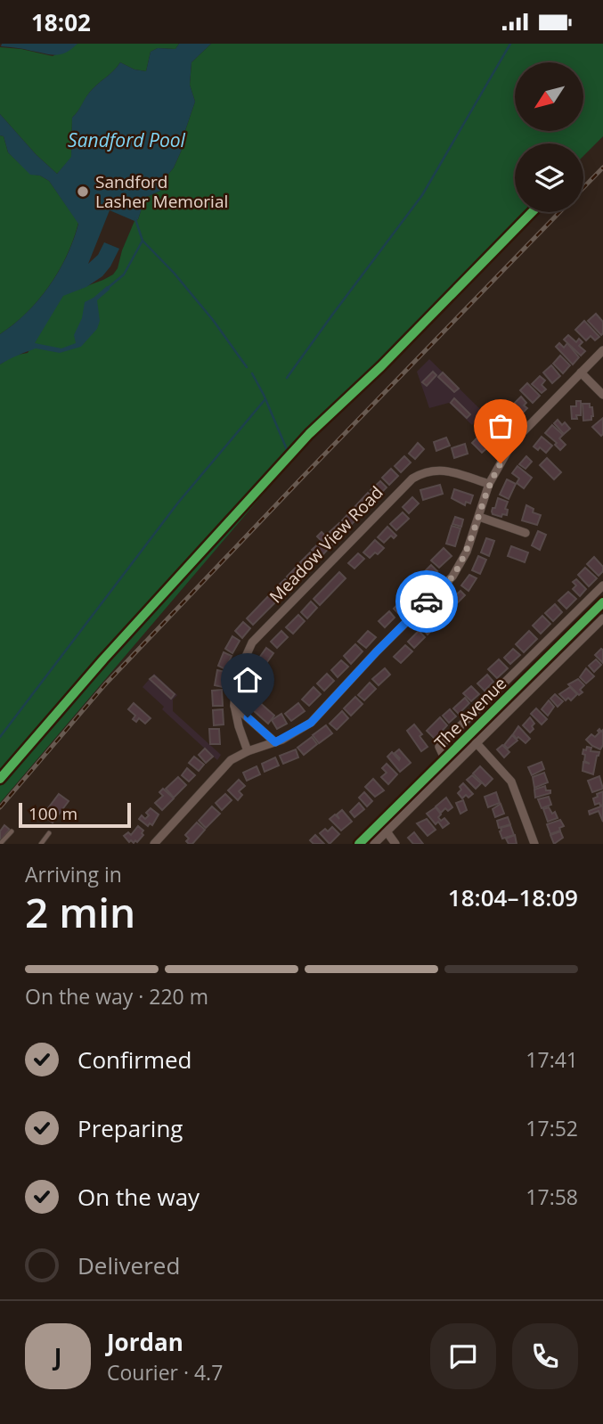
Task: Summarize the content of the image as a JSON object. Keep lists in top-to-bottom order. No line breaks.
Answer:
{"streets":{"street":["Meadow View Road","The Avenue"]},"water":["Sandford Pool"],"places":["Sandford Lasher Memorial"],"scale_bar":"100 m","north":"bottom left","page":{"status":"18:02","scale":"100 m","heading":["2 min","Arriving in","18:04–18:09"],"panel":["Jordan","Courier · 4.7"],"bar":"On the way · 220 m","list":[["Confirmed","17:41"],["Preparing","17:52"],["On the way","17:58"],"Delivered"],"round":"J"}}
